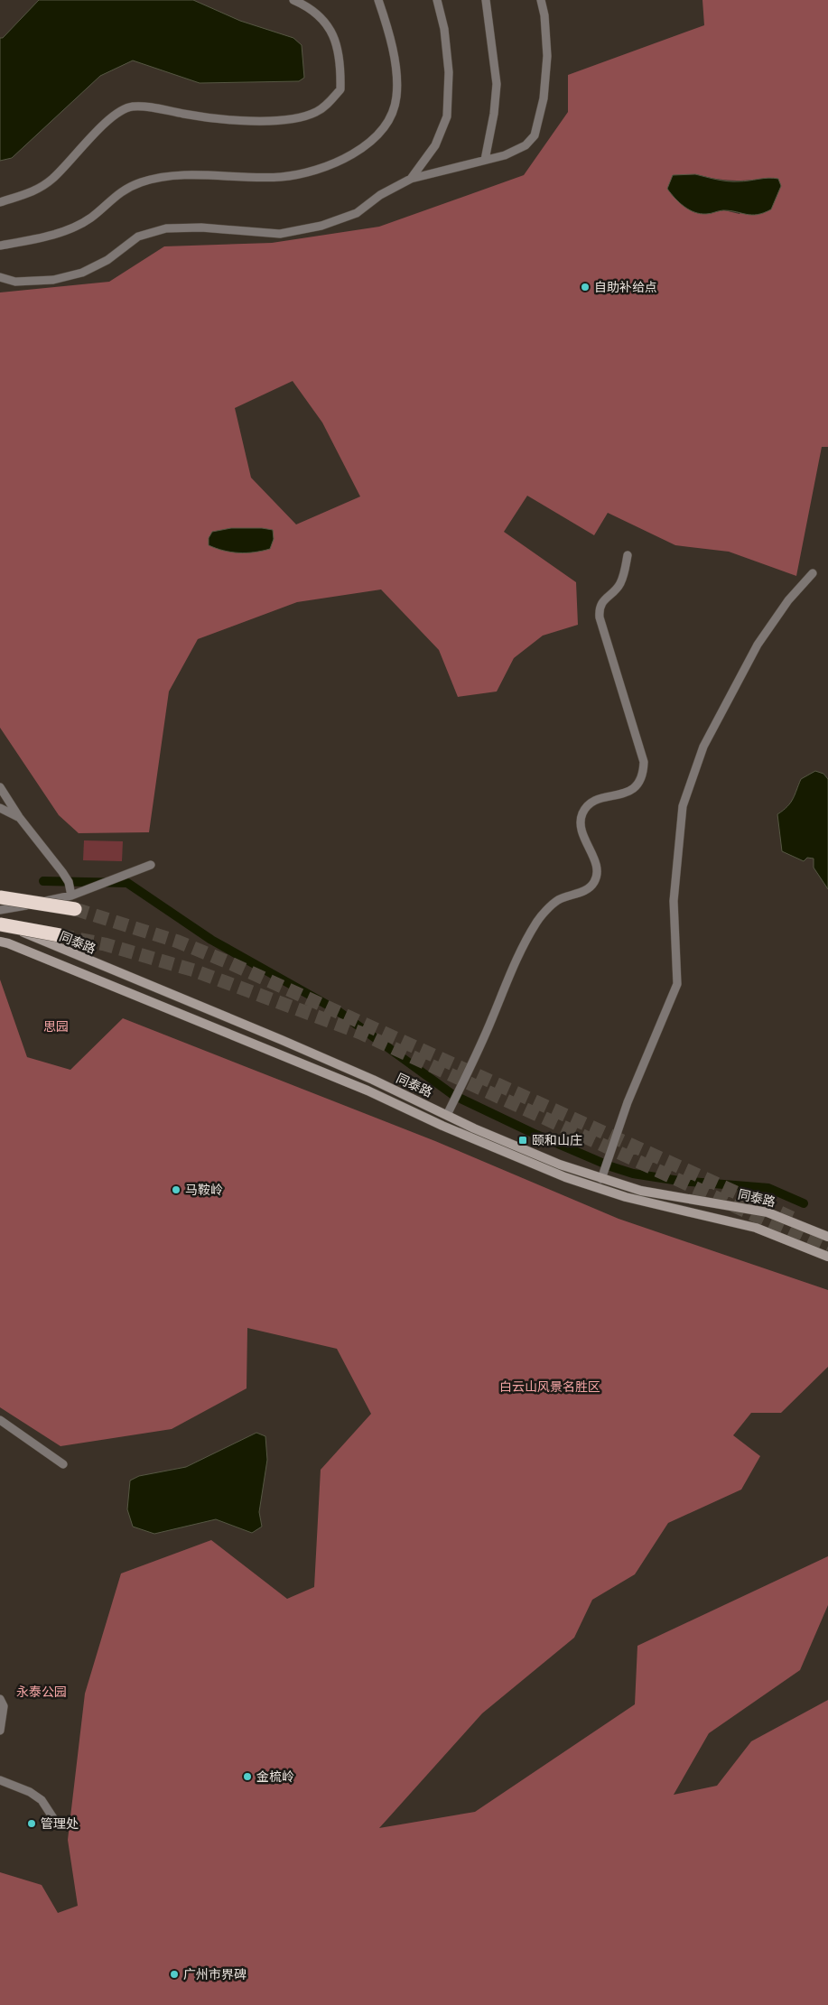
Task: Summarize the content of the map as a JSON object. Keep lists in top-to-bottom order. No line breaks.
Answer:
{"streets":{"main road":["同泰路"]},"parks":["思园","白云山风景名胜区","永泰公园"],"places":{"other":["自助补给点","马鞍岭","金梳岭","管理处","广州市界碑"],"transit":["颐和山庄"]}}
